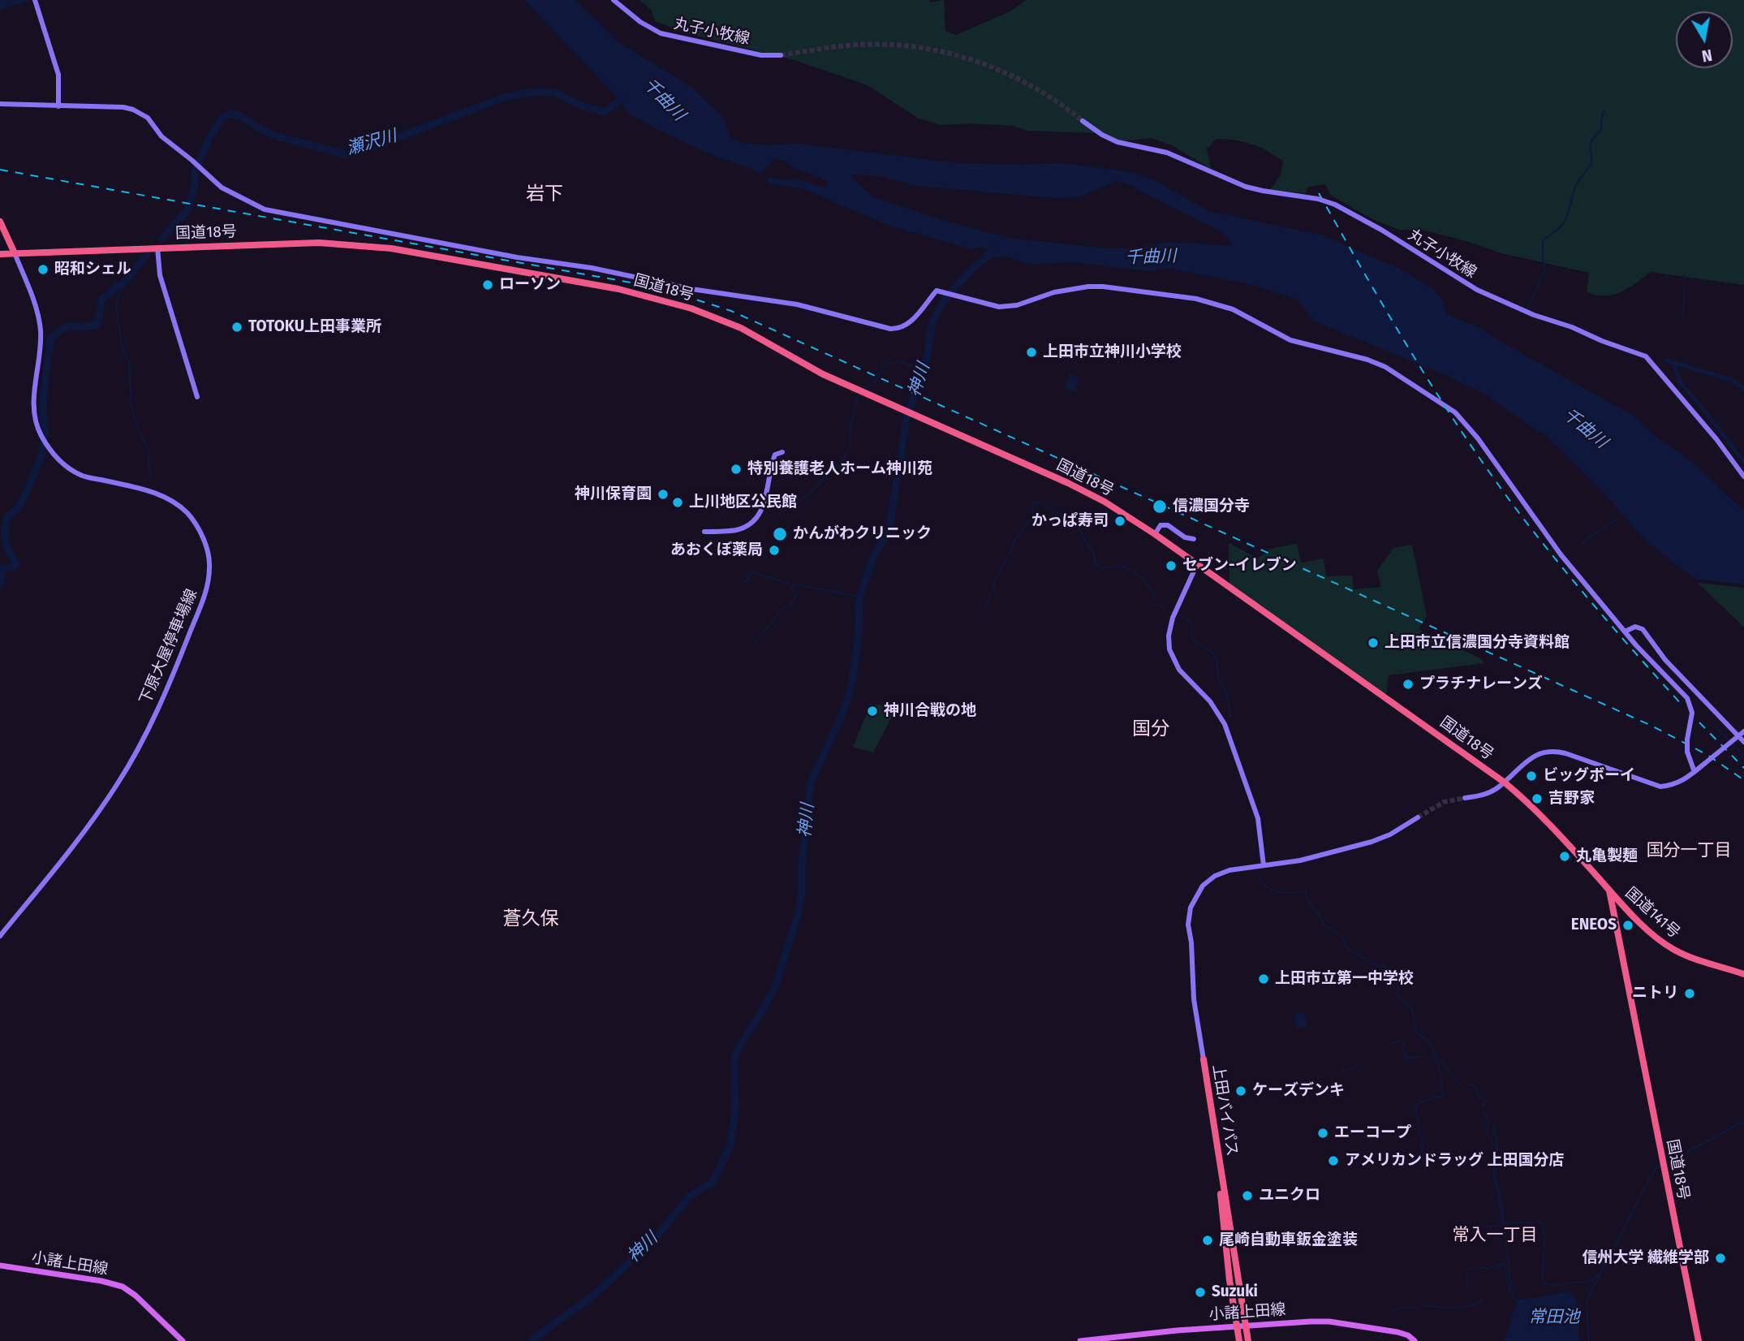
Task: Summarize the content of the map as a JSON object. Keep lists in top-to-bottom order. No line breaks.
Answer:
{"streets":{"highway":["国道18号","国道141号","上田バイパス"],"main road":["小諸上田線"],"street":["丸子小牧線","下原大屋停車場線"]},"crossings":[["国道18号","下原大屋停車場線"],["国道18号","国道141号"],["上田バイパス","小諸上田線"]],"districts":["岩下","国分","国分一丁目","蒼久保","常入一丁目"],"water":["千曲川","瀬沢川","神川","常田池"],"places":["昭和シェル","ローソン","TOTOKU上田事業所","上田市立神川小学校","特別養護老人ホーム神川苑","神川保育園","上川地区公民館","信濃国分寺","かっぱ寿司","かんがわクリニック","あおくぼ薬局","セブン-イレブン","上田市立信濃国分寺資料館","プラチナレーンズ","神川合戦の地","ビッグボーイ","吉野家","丸亀製麺","ENEOS","上田市立第一中学校","ニトリ","ケーズデンキ","エーコープ","アメリカンドラッグ 上田国分店","ユニクロ","尾崎自動車鈑金塗装","信州大学 繊維学部","Suzuki"],"north":"bottom"}
